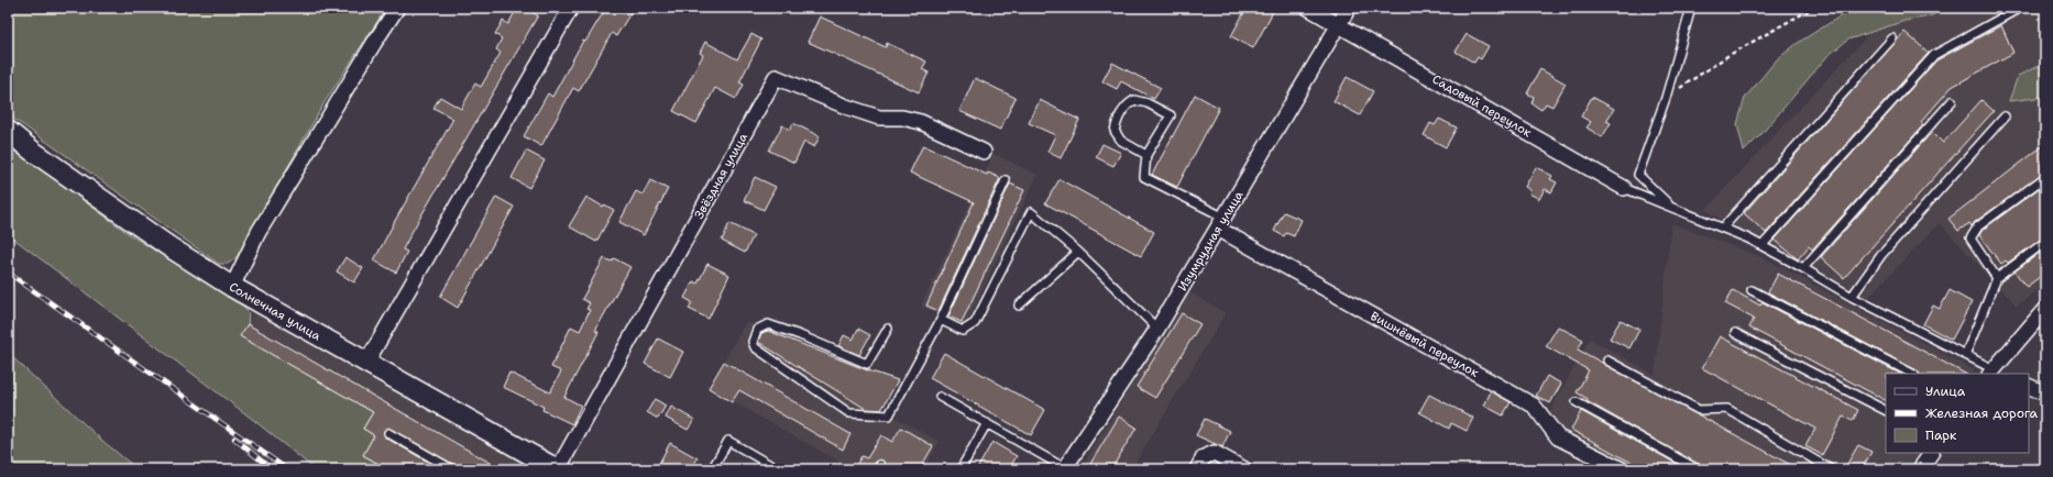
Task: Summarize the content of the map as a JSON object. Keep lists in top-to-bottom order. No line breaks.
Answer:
{"streets":{"street":["Садовый переулок","Звёздная улица","Изумрудная улица","Солнечная улица","Вишнёвый переулок"]},"crossings":[["Садовый переулок","Изумрудная улица"],["Звёздная улица","Солнечная улица"],["Изумрудная улица","Вишнёвый переулок"]],"legend":["Улица","Железная дорога","Парк"]}
